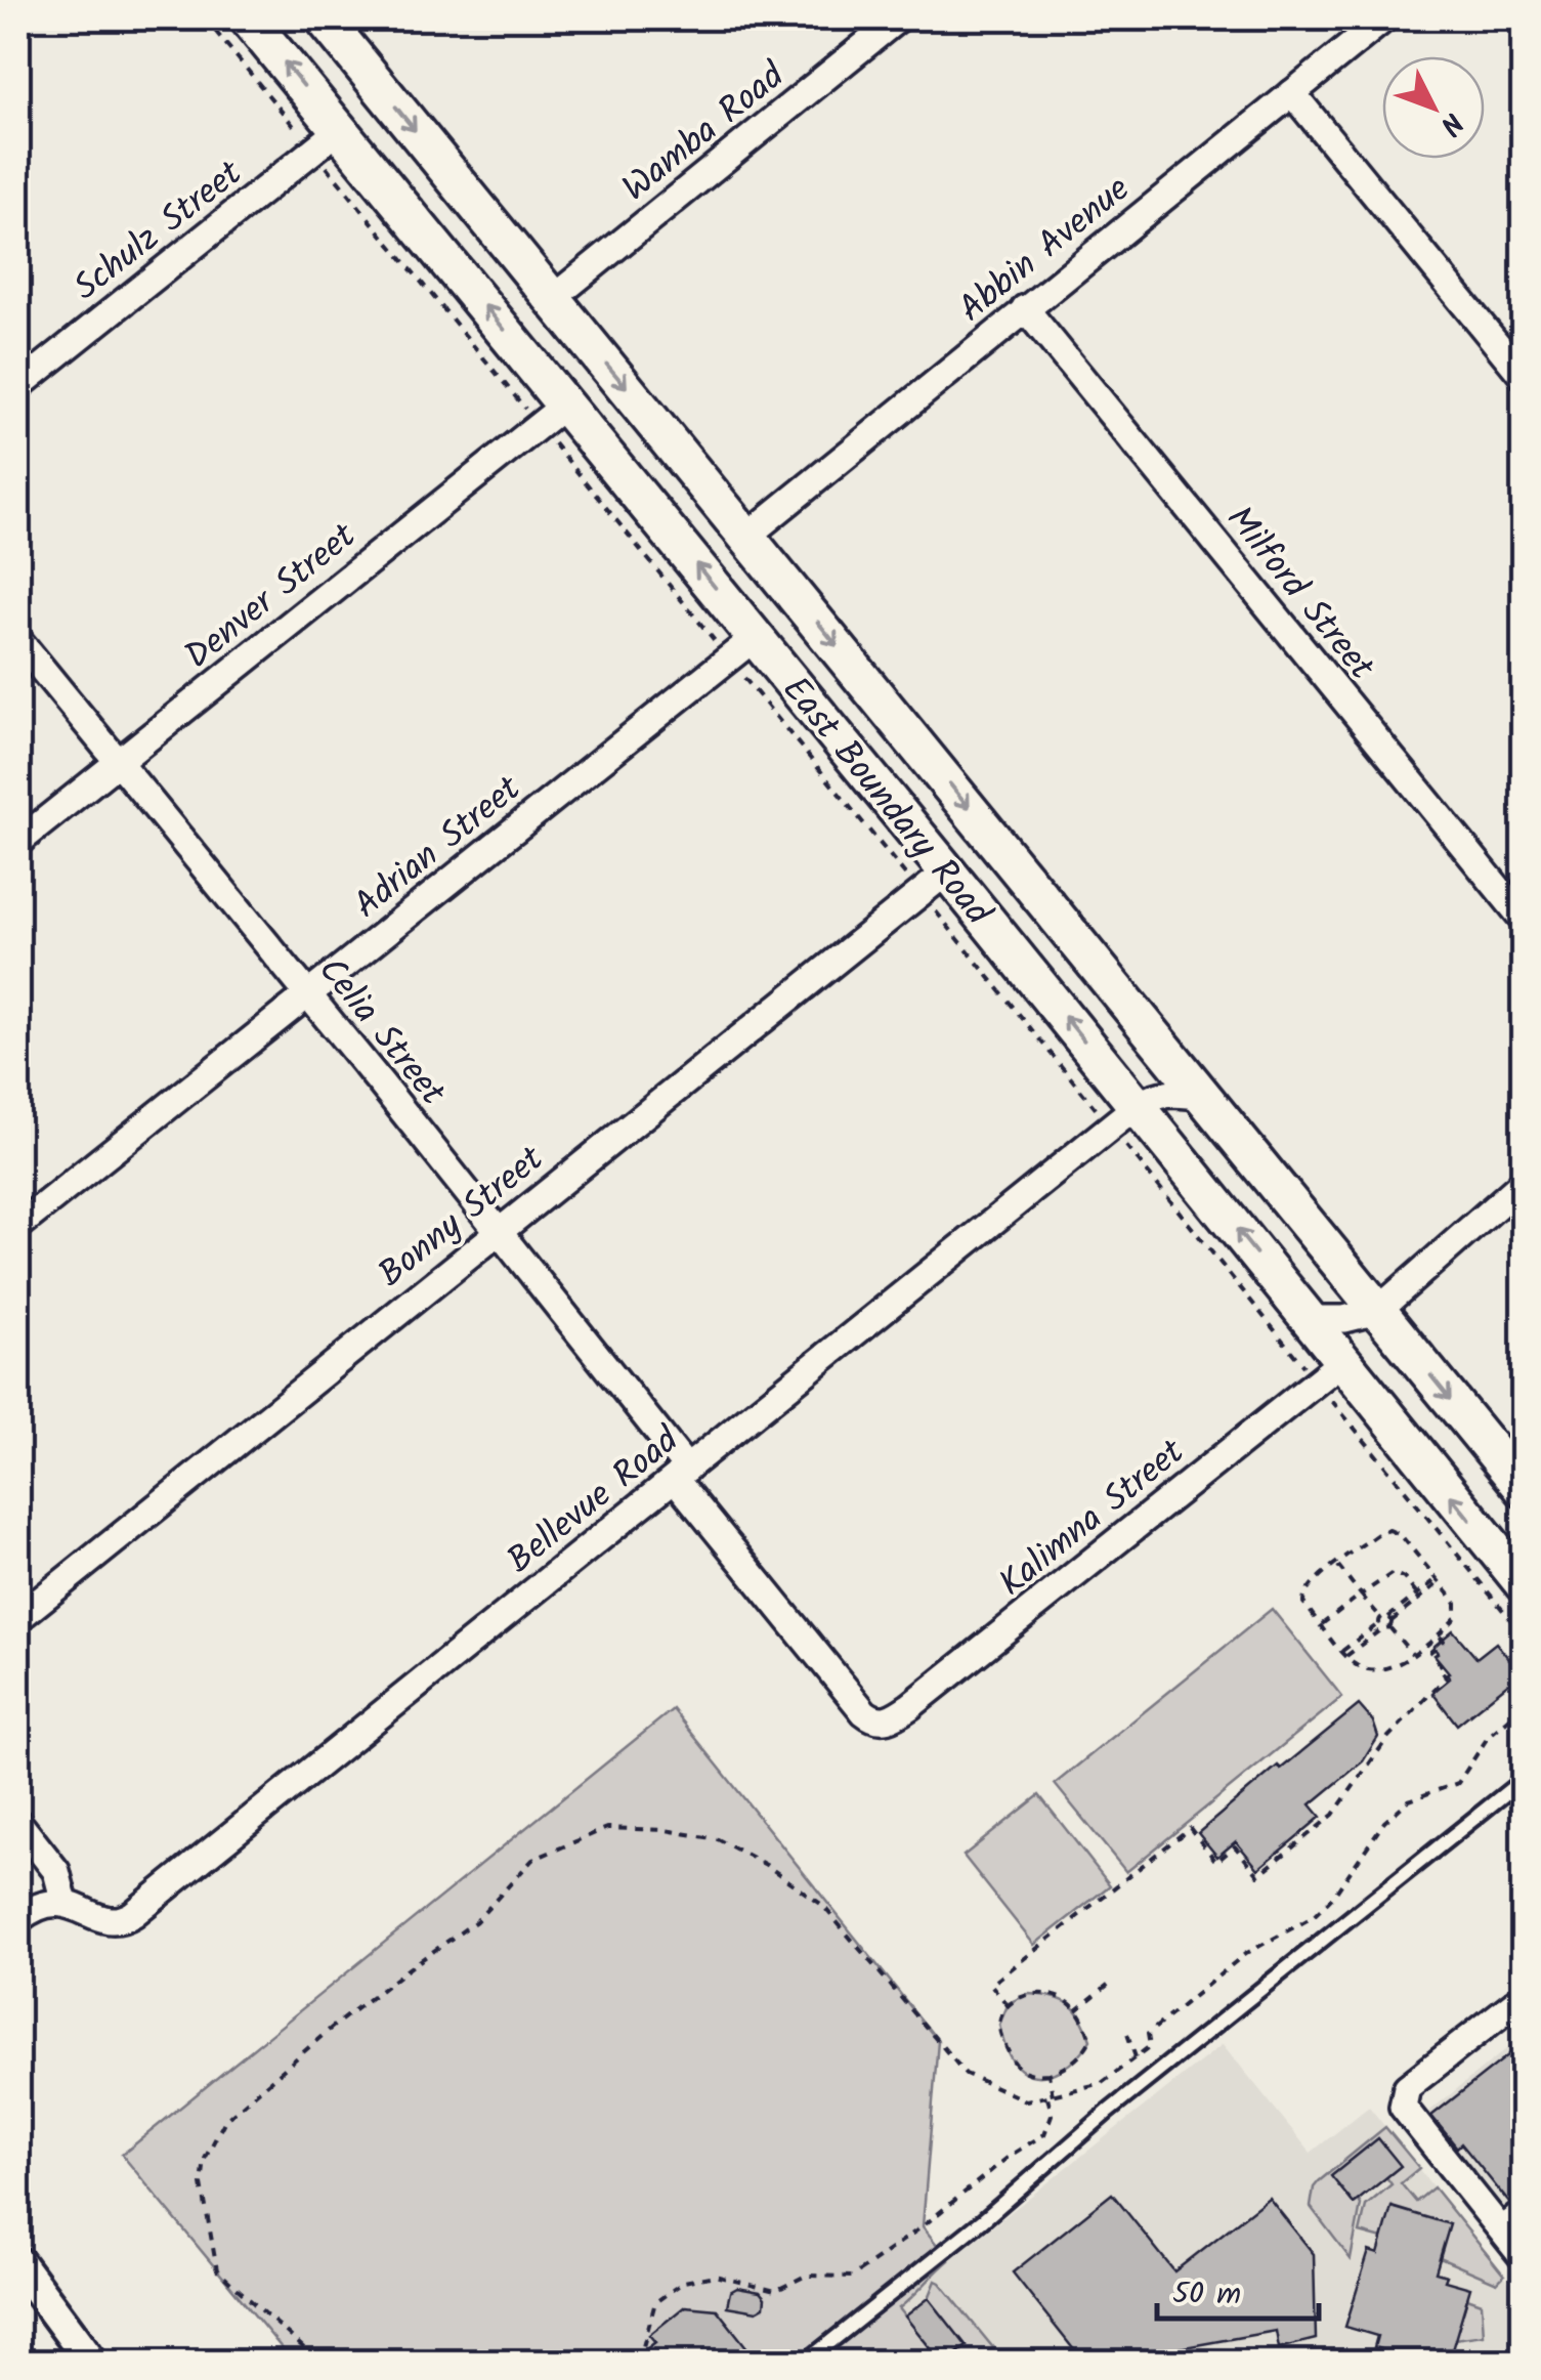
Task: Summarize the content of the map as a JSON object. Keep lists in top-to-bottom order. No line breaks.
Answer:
{"streets":{"main road":["East Boundary Road"],"street":["Wamba Road","Schulz Street","Abbin Avenue","Milford Street","Denver Street","Adrian Street","Celia Street","Bonny Street","Bellevue Road","Kalimna Street"]},"crossings":[["Wamba Road","East Boundary Road"],["Schulz Street","East Boundary Road"],["Abbin Avenue","Milford Street"],["Abbin Avenue","East Boundary Road"],["Denver Street","East Boundary Road"],["Denver Street","Celia Street"],["East Boundary Road","Adrian Street"],["East Boundary Road","Bonny Street"],["East Boundary Road","Bellevue Road"],["East Boundary Road","Kalimna Street"],["Adrian Street","Celia Street"],["Celia Street","Bonny Street"],["Celia Street","Bellevue Road"],["Celia Street","Kalimna Street"]],"scale_bar":"50 m","north":"bottom right"}
